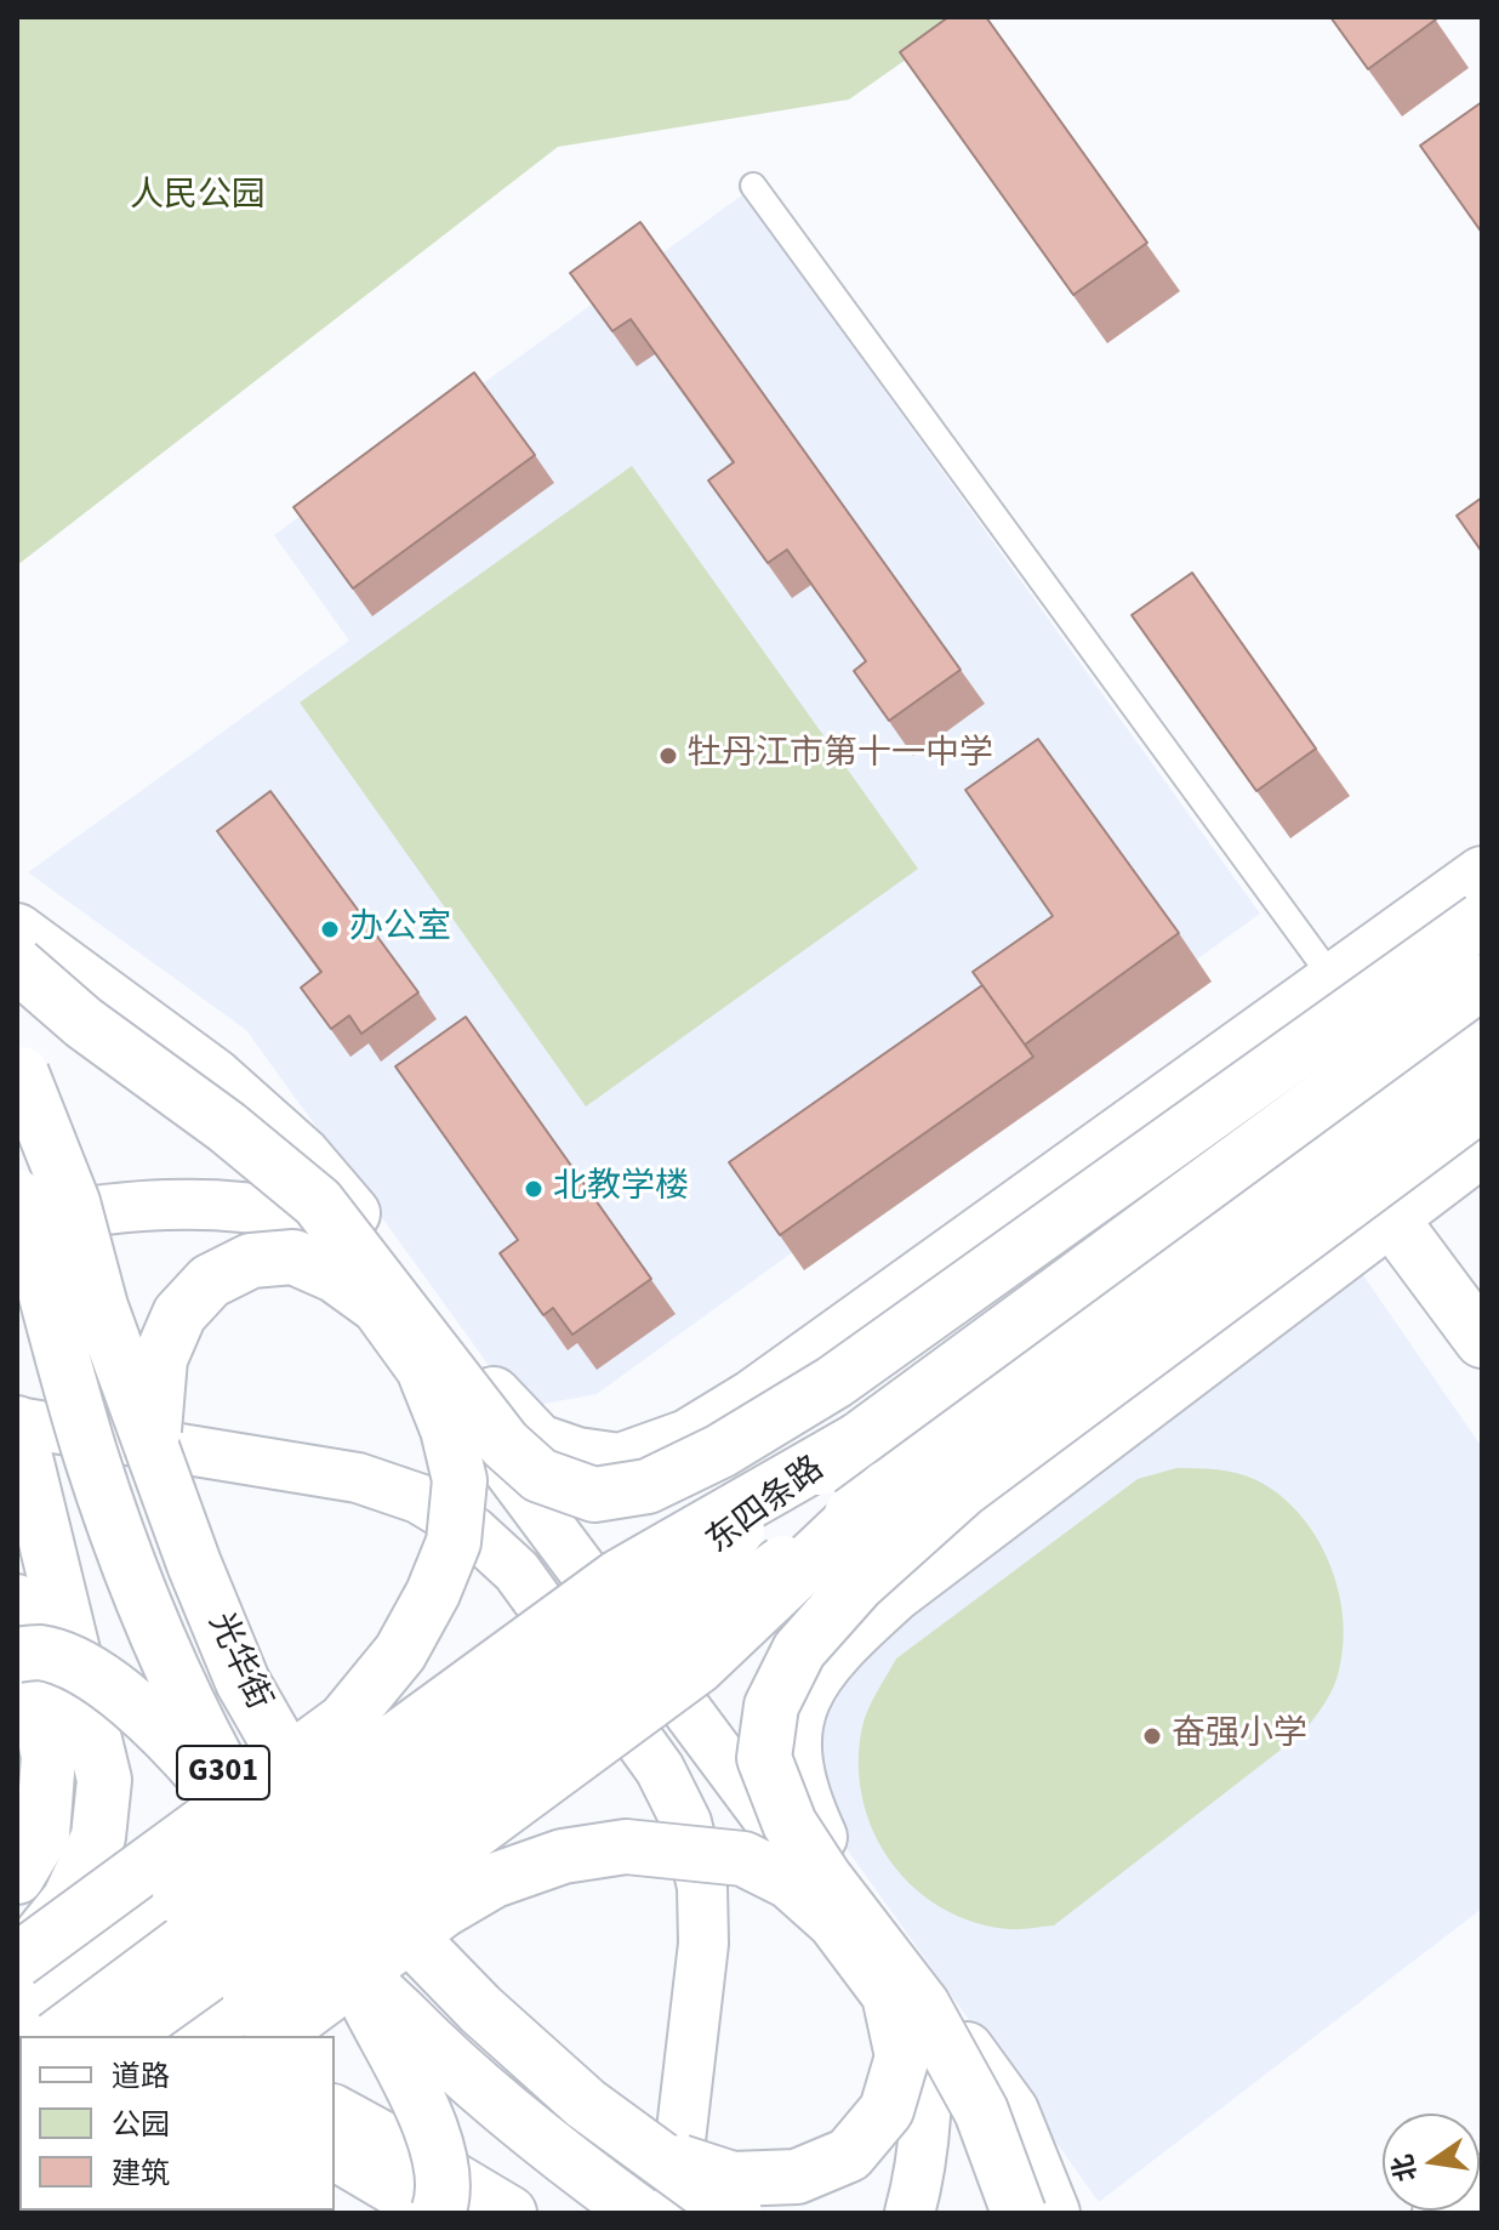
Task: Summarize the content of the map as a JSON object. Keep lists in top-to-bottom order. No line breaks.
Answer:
{"streets":{"main road":["东四条路","光华街","G301"]},"parks":["人民公园"],"places":["牡丹江市第十一中学","办公室","北教学楼","奋强小学"],"legend":["道路","公园","建筑"],"north":"left"}
